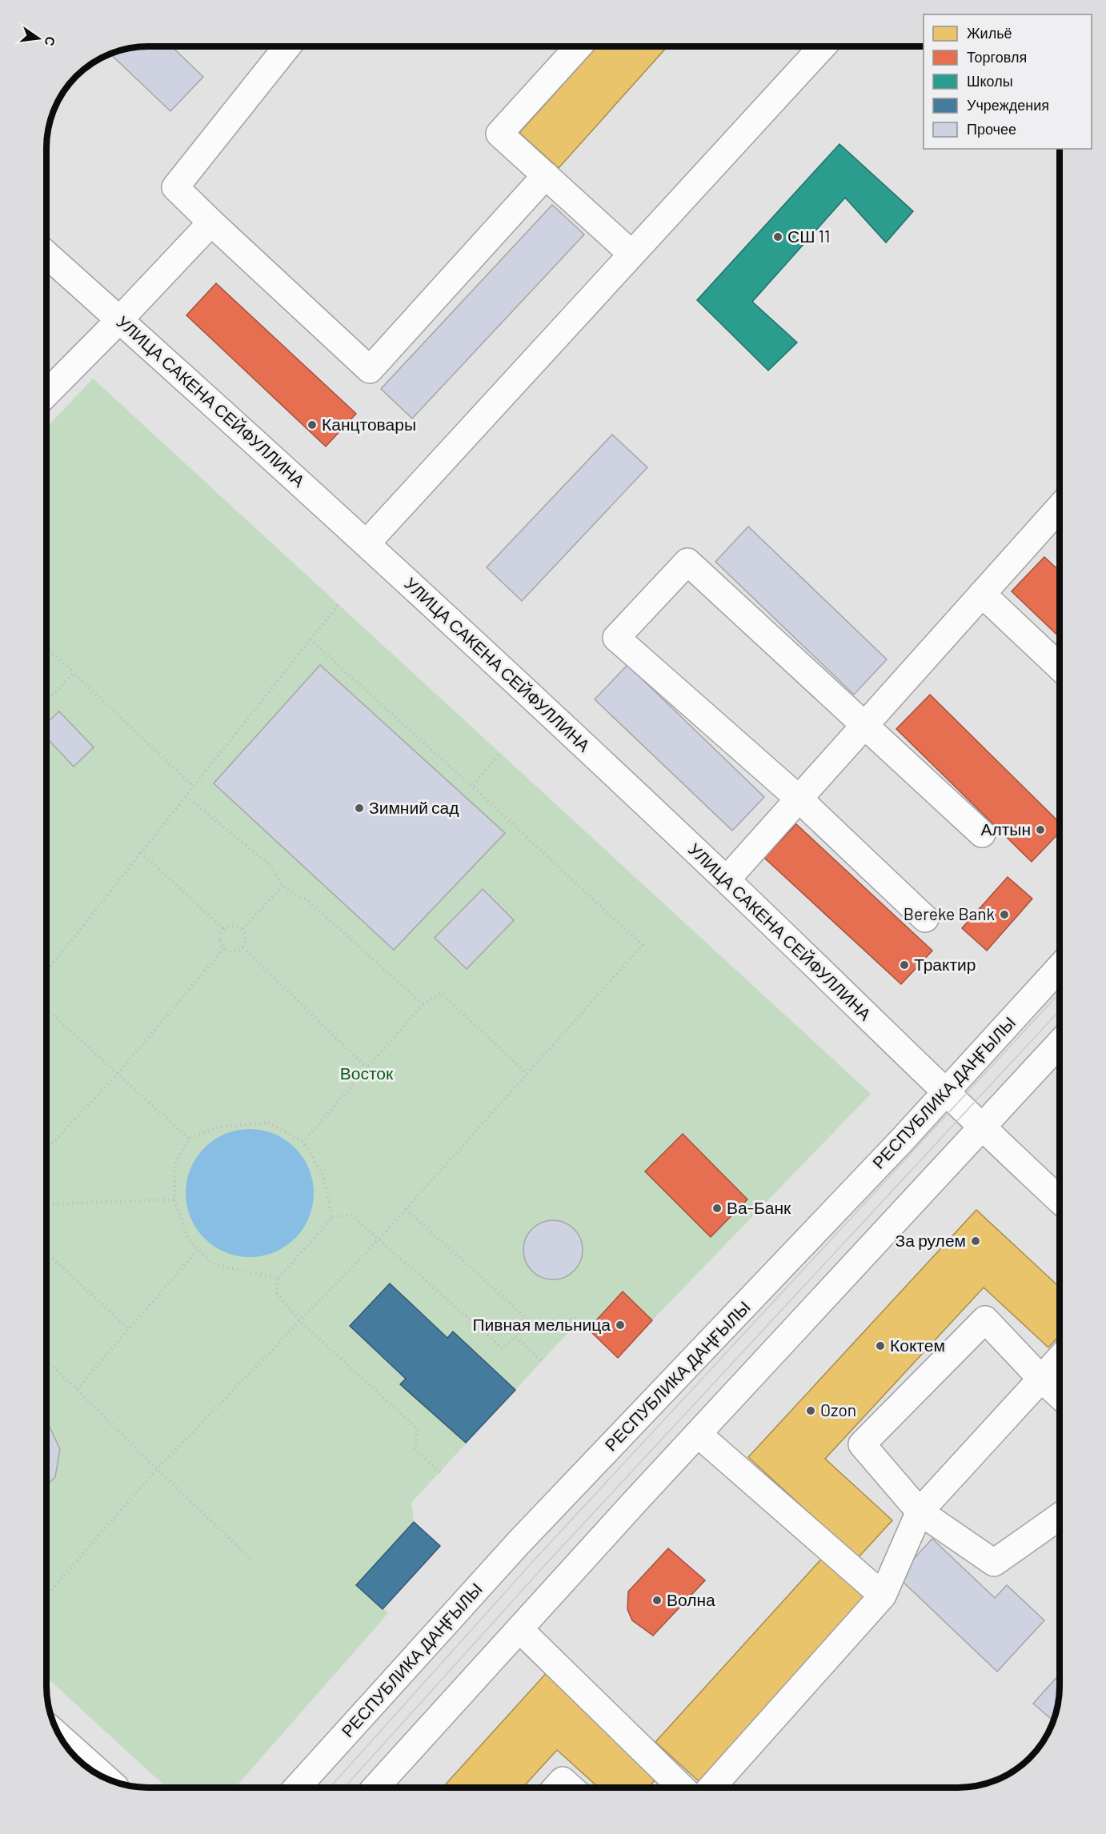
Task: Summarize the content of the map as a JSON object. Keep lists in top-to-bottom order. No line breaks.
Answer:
{"streets":{"street":["УЛИЦА САКЕНА СЕЙФУЛЛИНА","РЕСПУБЛИКА ДАҢҒЫЛЫ"]},"crossings":[["УЛИЦА САКЕНА СЕЙФУЛЛИНА","РЕСПУБЛИКА ДАҢҒЫЛЫ"]],"parks":["Восток"],"places":["СШ 11","Канцтовары","Зимний сад","Алтын","Bereke Bank","Трактир","Ва-Банк","За рулем","Пивная мельница","Коктем","Ozon","Волна"],"legend":["Жильё","Торговля","Школы","Учреждения","Прочее"],"north":"right"}
